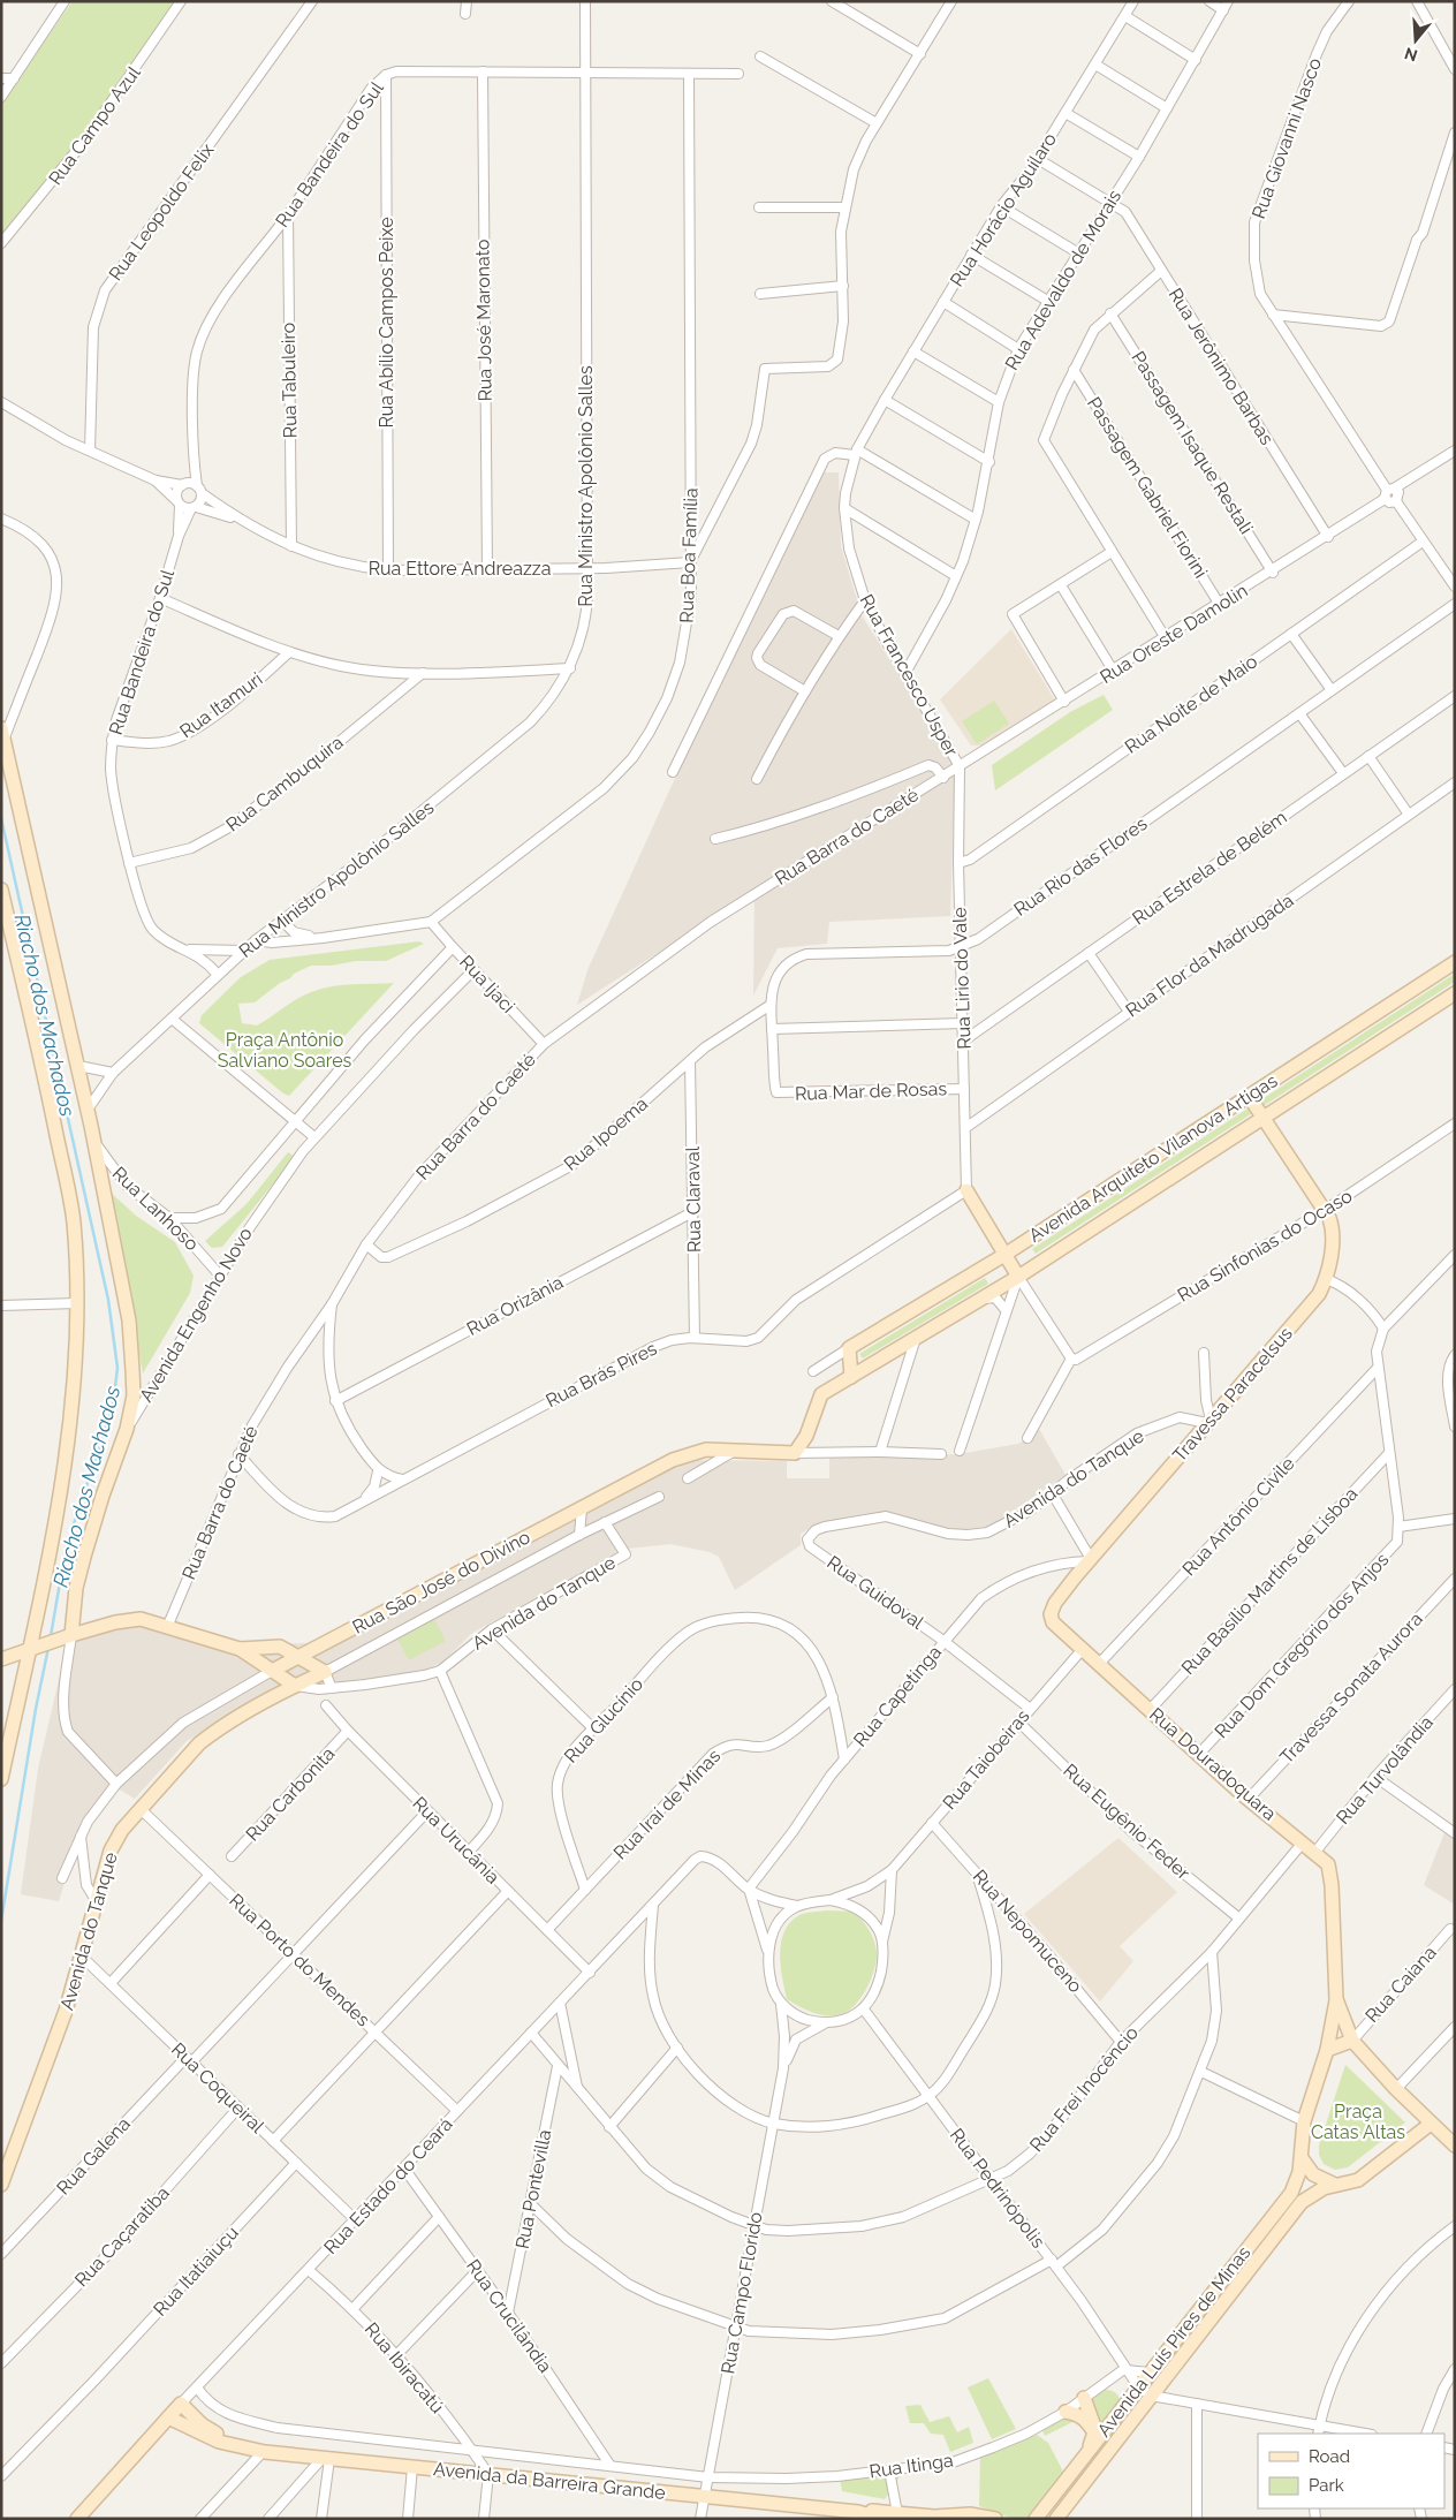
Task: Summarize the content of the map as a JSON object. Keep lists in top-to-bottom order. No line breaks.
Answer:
{"streets":{"main road":["Avenida Arquiteto Vilanova Artigas","Avenida Engenho Novo","Travessa Paracelsus","Avenida do Tanque","Rua São José do Divino","Rua Douradoquara","Rua Estado do Ceará","Avenida Luís Pires de Minas","Avenida da Barreira Grande"],"street":["Rua Campo Azul","Rua Giovanni Nasco","Rua Bandeira do Sul","Rua Horácio Aguilaro","Rua Leopoldo Felix","Rua Adevaldo de Morais","Rua José Maronato","Rua Abílio Campos Peixe","Rua Jerônimo Barbas","Rua Tabuleiro","Passagem Isaque Restali","Rua Ministro Apolônio Salles","Passagem Gabriel Fiorini","Rua Boa Família","Rua Ettore Andreazza","Rua Oreste Damolin","Rua Francesco Usper","Rua Noite de Maio","Rua Itamuri","Rua Cambuquira","Rua Barra do Caeté","Rua Rio das Flores","Rua Estrela de Belém","Rua Flor da Madrugada","Rua Lirio do Vale","Rua Ijaci","Rua Mar de Rosas","Rua Ipoema","Rua Claraval","Rua Lanhoso","Rua Sinfonias do Ocaso","Rua Orizânia","Rua Brás Pires","Rua Antônio Civile","Rua Basílio Martins de Lisboa","Rua Guidoval","Rua Dom Gregório dos Anjos","Travessa Sonata Aurora","Rua Capetinga","Rua Glucínio","Rua Taiobeiras","Rua Turvolândia","Rua Carbonita","Rua Iraí de Minas","Rua Eugênio Feder","Rua Urucânia","Rua Nepomuceno","Rua Porto do Mendes","Rua Caiana","Rua Coqueiral","Rua Frei Inocêncio","Rua Galena","Rua Pedrinópolis","Rua Pontevilla","Rua Caçaratiba","Rua Itatiaiuçu","Rua Campo Florido","Rua Crucilândia","Rua Ibiracatú","Rua Itinga"]},"crossings":[["Rua Giovanni Nasco","Rua Oreste Damolin"],["Rua Giovanni Nasco","Rua Noite de Maio"],["Rua Bandeira do Sul","Rua José Maronato"],["Rua Bandeira do Sul","Rua Abílio Campos Peixe"],["Rua Bandeira do Sul","Rua Tabuleiro"],["Rua Bandeira do Sul","Rua Ministro Apolônio Salles"],["Rua Bandeira do Sul","Rua Boa Família"],["Rua Bandeira do Sul","Rua Ettore Andreazza"],["Rua Bandeira do Sul","Rua Itamuri"],["Rua Bandeira do Sul","Rua Cambuquira"],["Rua Horácio Aguilaro","Rua Jerônimo Barbas"],["Rua Horácio Aguilaro","Rua Francesco Usper"],["Rua Adevaldo de Morais","Rua Jerônimo Barbas"],["Rua Adevaldo de Morais","Rua Francesco Usper"],["Rua José Maronato","Rua Ettore Andreazza"],["Rua Abílio Campos Peixe","Rua Ettore Andreazza"],["Rua Jerônimo Barbas","Rua Oreste Damolin"],["Rua Tabuleiro","Rua Ettore Andreazza"],["Passagem Isaque Restali","Rua Oreste Damolin"],["Rua Ministro Apolônio Salles","Rua Boa Família"],["Rua Ministro Apolônio Salles","Rua Ettore Andreazza"],["Rua Ministro Apolônio Salles","Rua Lanhoso"],["Rua Ministro Apolônio Salles","Avenida Engenho Novo"],["Passagem Gabriel Fiorini","Rua Oreste Damolin"],["Rua Boa Família","Rua Ettore Andreazza"],["Rua Boa Família","Rua Ijaci"],["Rua Oreste Damolin","Rua Francesco Usper"],["Rua Oreste Damolin","Rua Barra do Caeté"],["Rua Oreste Damolin","Rua Lirio do Vale"],["Rua Francesco Usper","Rua Barra do Caeté"],["Rua Francesco Usper","Rua Lirio do Vale"],["Rua Noite de Maio","Rua Lirio do Vale"],["Rua Barra do Caeté","Rua Lirio do Vale"],["Rua Barra do Caeté","Rua Ijaci"],["Rua Barra do Caeté","Rua Ipoema"],["Rua Barra do Caeté","Rua Brás Pires"],["Rua Rio das Flores","Rua Lirio do Vale"],["Rua Rio das Flores","Rua Mar de Rosas"],["Rua Rio das Flores","Rua Ipoema"],["Rua Estrela de Belém","Rua Lirio do Vale"],["Rua Flor da Madrugada","Rua Lirio do Vale"],["Rua Lirio do Vale","Rua Mar de Rosas"],["Rua Lirio do Vale","Rua Brás Pires"],["Rua Ijaci","Avenida Engenho Novo"],["Rua Ipoema","Rua Claraval"],["Avenida Arquiteto Vilanova Artigas","Travessa Paracelsus"],["Avenida Arquiteto Vilanova Artigas","Rua São José do Divino"],["Rua Claraval","Rua Orizânia"],["Rua Claraval","Rua Brás Pires"],["Rua Lanhoso","Avenida Engenho Novo"],["Rua Sinfonias do Ocaso","Travessa Paracelsus"],["Avenida Engenho Novo","Avenida do Tanque"],["Travessa Paracelsus","Avenida do Tanque"],["Travessa Paracelsus","Rua Capetinga"],["Travessa Paracelsus","Rua Douradoquara"],["Avenida do Tanque","Rua São José do Divino"],["Avenida do Tanque","Rua Guidoval"],["Avenida do Tanque","Rua Porto do Mendes"],["Avenida do Tanque","Rua Coqueiral"],["Rua Antônio Civile","Rua Dom Gregório dos Anjos"],["Rua Antônio Civile","Rua Douradoquara"],["Rua Basílio Martins de Lisboa","Rua Dom Gregório dos Anjos"],["Rua Basílio Martins de Lisboa","Rua Douradoquara"],["Rua Guidoval","Rua Capetinga"],["Rua Guidoval","Rua Taiobeiras"],["Rua Dom Gregório dos Anjos","Rua Douradoquara"],["Travessa Sonata Aurora","Rua Douradoquara"],["Rua Capetinga","Rua Glucínio"],["Rua Capetinga","Rua Douradoquara"],["Rua Capetinga","Rua Estado do Ceará"],["Rua Glucínio","Rua Iraí de Minas"],["Rua Taiobeiras","Rua Douradoquara"],["Rua Taiobeiras","Rua Eugênio Feder"],["Rua Taiobeiras","Rua Nepomuceno"],["Rua Taiobeiras","Rua Pedrinópolis"],["Rua Taiobeiras","Rua Campo Florido"],["Rua Douradoquara","Rua Turvolândia"],["Rua Douradoquara","Rua Caiana"],["Rua Douradoquara","Rua Frei Inocêncio"],["Rua Carbonita","Rua Urucânia"],["Rua Iraí de Minas","Rua Urucânia"],["Rua Eugênio Feder","Rua Frei Inocêncio"],["Rua Urucânia","Rua Galena"],["Rua Urucânia","Rua Estado do Ceará"],["Rua Nepomuceno","Rua Frei Inocêncio"],["Rua Porto do Mendes","Rua Galena"],["Rua Porto do Mendes","Rua Estado do Ceará"],["Rua Coqueiral","Rua Galena"],["Rua Coqueiral","Rua Estado do Ceará"],["Rua Coqueiral","Rua Caçaratiba"],["Rua Coqueiral","Rua Itatiaiuçu"],["Rua Frei Inocêncio","Rua Estado do Ceará"],["Rua Frei Inocêncio","Rua Pedrinópolis"],["Rua Frei Inocêncio","Rua Pontevilla"],["Rua Frei Inocêncio","Rua Campo Florido"],["Rua Estado do Ceará","Rua Crucilândia"],["Rua Estado do Ceará","Rua Ibiracatú"],["Rua Estado do Ceará","Avenida da Barreira Grande"],["Rua Pedrinópolis","Rua Campo Florido"],["Rua Pedrinópolis","Avenida Luís Pires de Minas"],["Rua Pedrinópolis","Rua Itinga"],["Rua Pontevilla","Rua Crucilândia"],["Rua Campo Florido","Rua Itinga"],["Rua Campo Florido","Avenida da Barreira Grande"],["Rua Crucilândia","Avenida da Barreira Grande"],["Rua Ibiracatú","Avenida da Barreira Grande"],["Rua Itinga","Avenida da Barreira Grande"]],"water":["Riacho dos Machados"],"parks":["Praça Antônio Salviano Soares","Praça Catas Altas"],"legend":["Road","Park"],"north":"bottom"}
